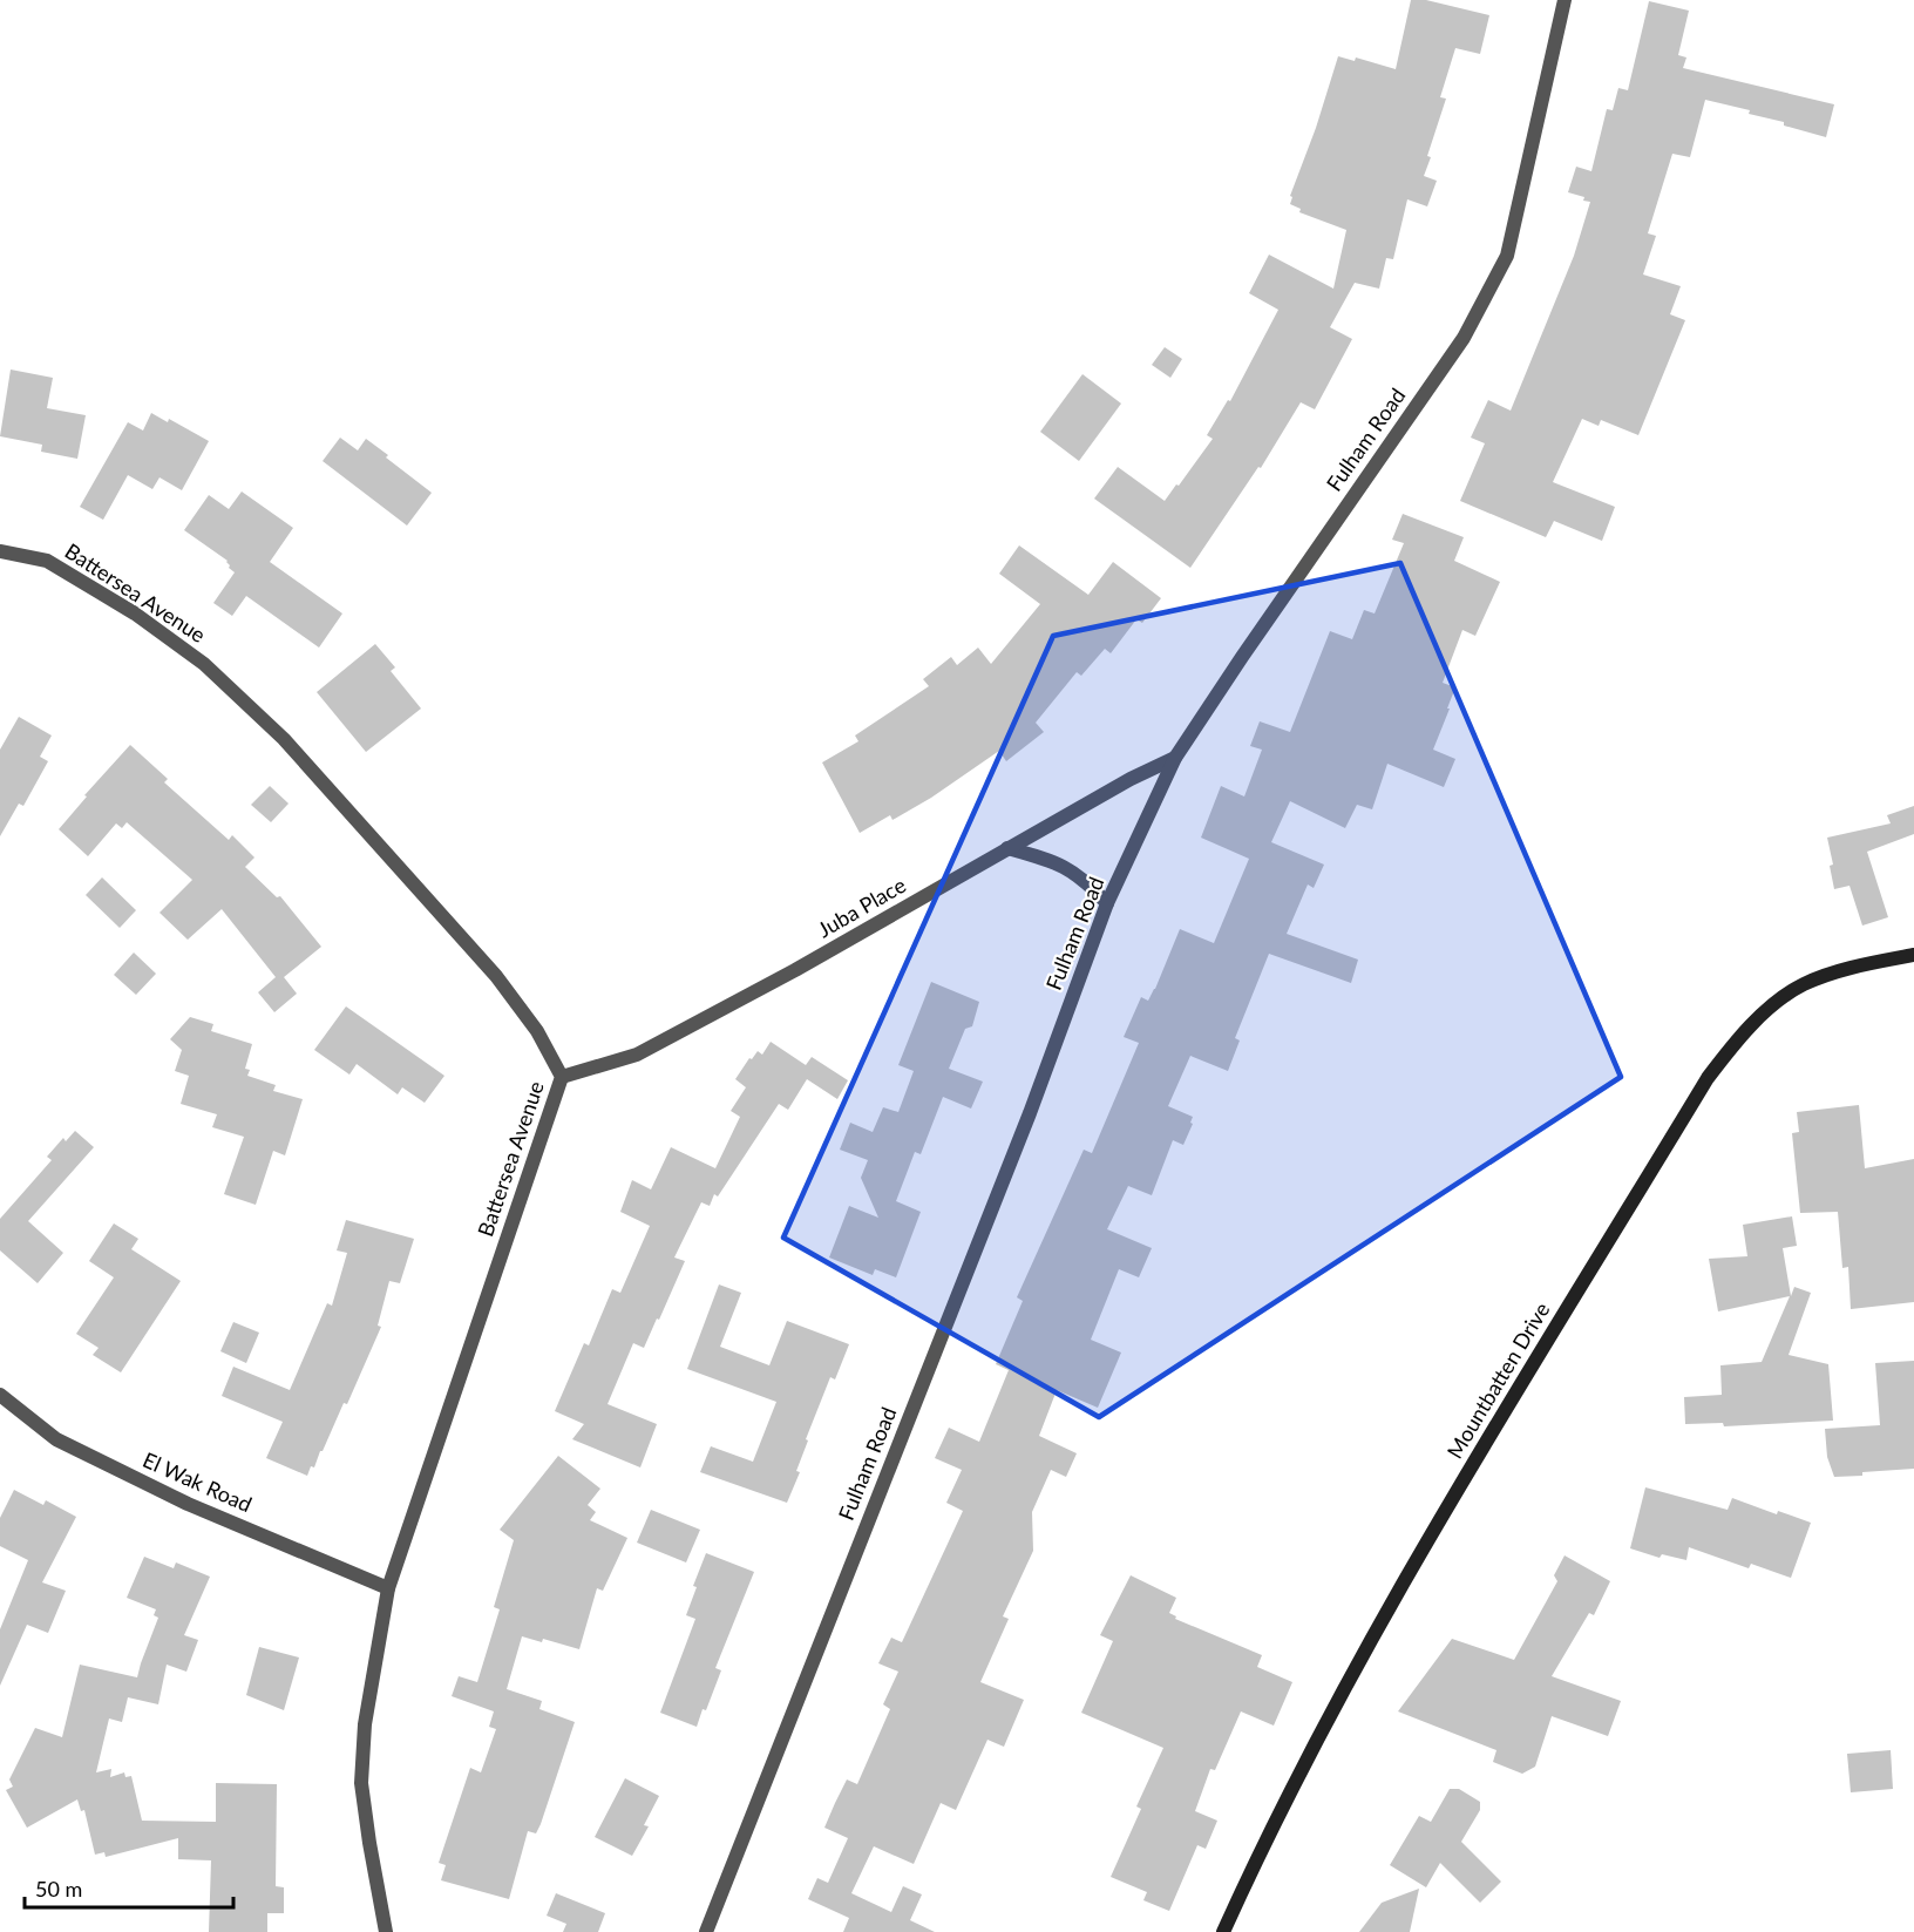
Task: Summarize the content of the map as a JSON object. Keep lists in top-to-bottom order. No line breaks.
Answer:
{"streets":{"main road":["Mountbatten Drive"],"street":["Fulham Road","Battersea Avenue","Juba Place","El Wak Road"]},"crossings":[["Fulham Road","Juba Place"],["Battersea Avenue","Juba Place"],["Battersea Avenue","El Wak Road"]],"scale_bar":"50 m"}
